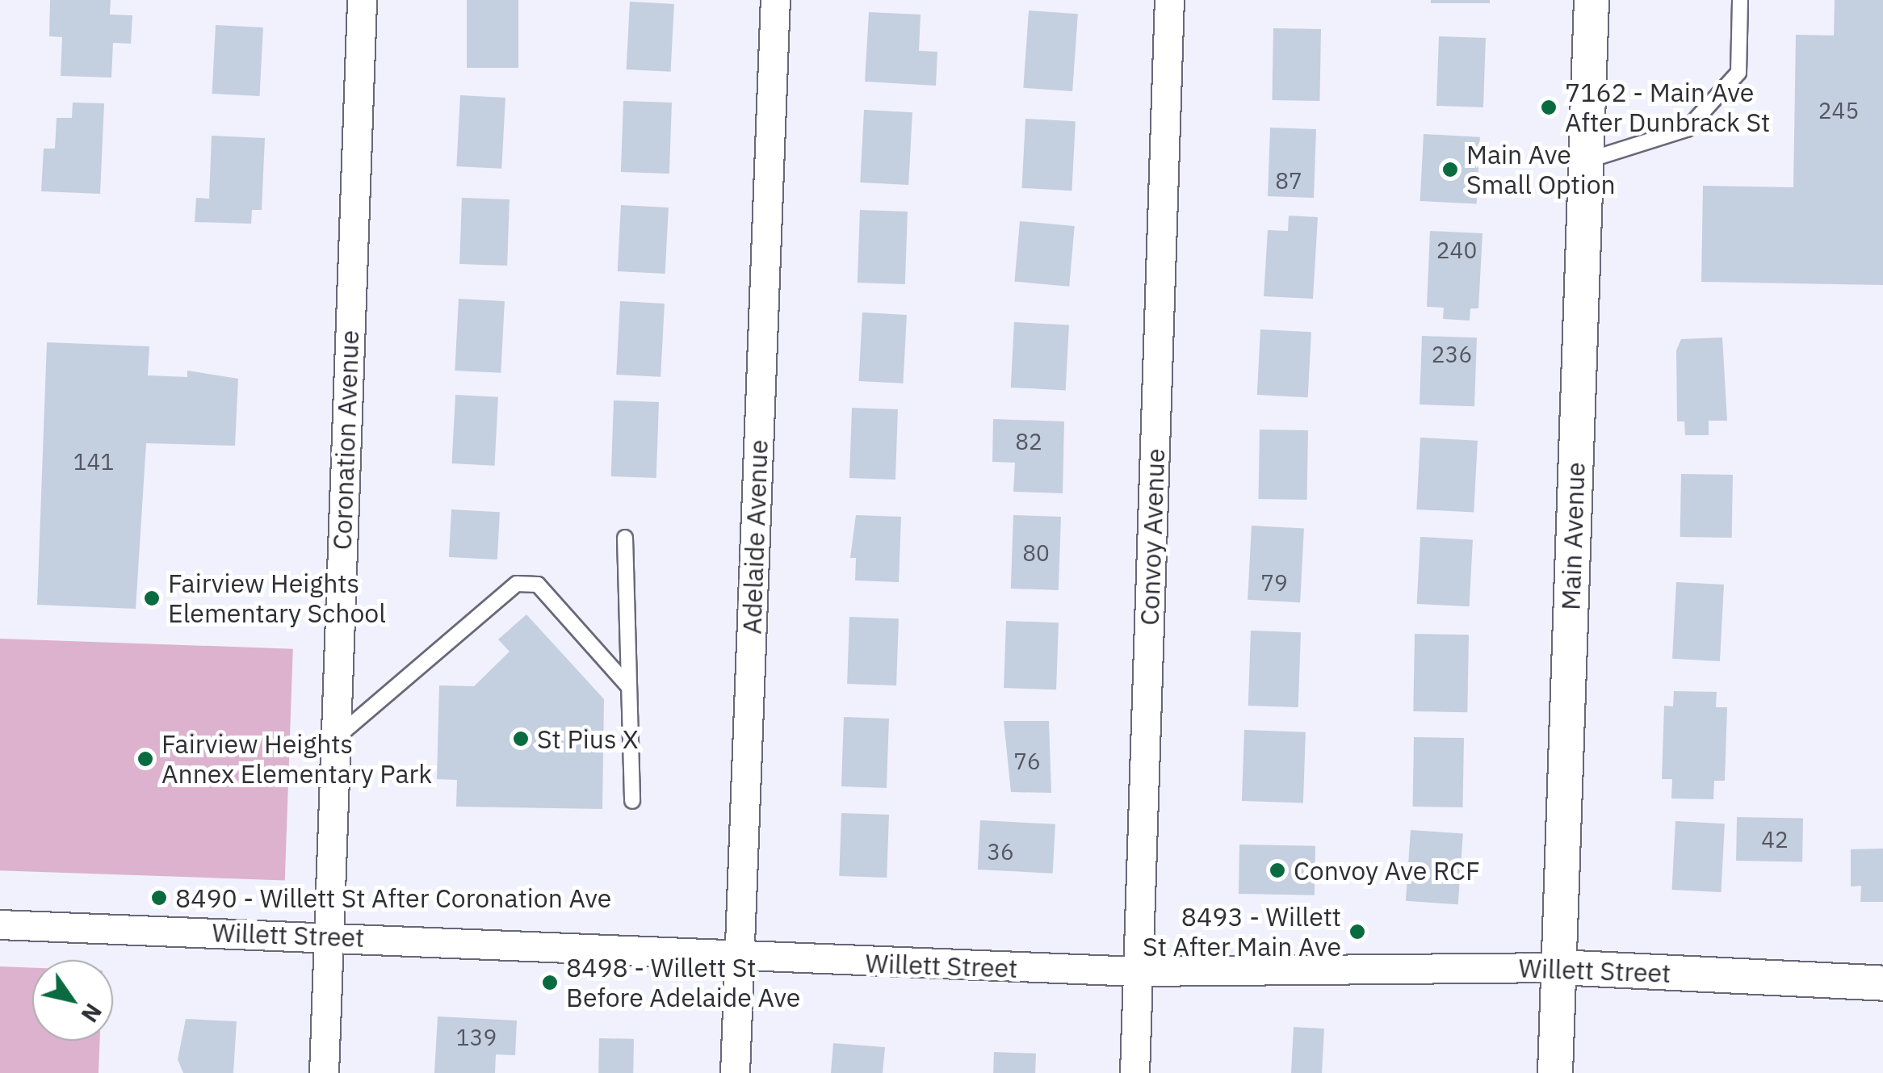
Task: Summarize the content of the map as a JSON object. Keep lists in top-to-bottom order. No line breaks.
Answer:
{"streets":{"street":["Coronation Avenue","Main Avenue","Adelaide Avenue","Convoy Avenue","Willett Street"]},"crossings":[["Coronation Avenue","Willett Street"],["Main Avenue","Willett Street"],["Adelaide Avenue","Willett Street"],["Convoy Avenue","Willett Street"]],"places":["7162 - Main Ave After Dunbrack St","Main Ave Small Option","Fairview Heights Elementary School","St Pius X","Fairview Heights Annex Elementary Park","Convoy Ave RCF","8490 - Willett St After Coronation Ave","8493 - Willett St After Main Ave","8498 - Willett St Before Adelaide Ave"],"house_numbers":["245","87","240","236","82","141","80","79","76","42","36","139"],"north":"bottom right"}
